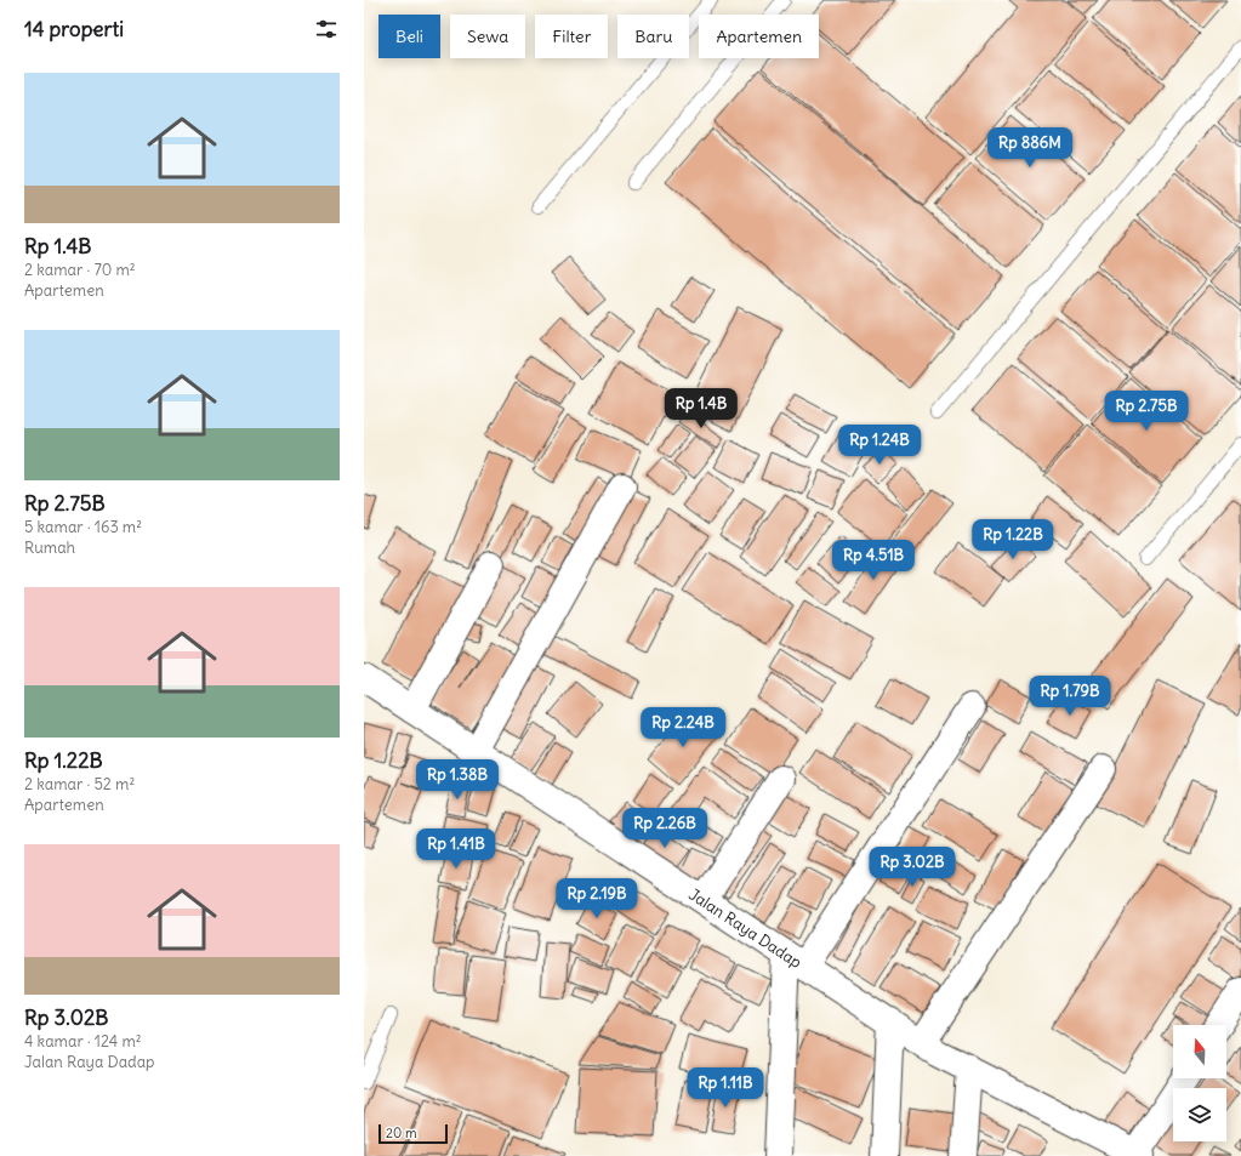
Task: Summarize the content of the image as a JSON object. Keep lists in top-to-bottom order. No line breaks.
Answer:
{"streets":{"street":["Jalan Raya Dadap"]},"scale_bar":"20 m","north":"top","page":{"heading":"14 properti","chip":["Beli","Sewa","Filter","Baru","Apartemen"],"list":[{"name":"Rp 1.4B","note":"2 kamar · 70 m² · Apartemen"},{"name":"Rp 2.75B","note":"5 kamar · 163 m² · Rumah"},{"name":"Rp 1.22B","note":"2 kamar · 52 m² · Apartemen"},{"name":"Rp 3.02B","note":"4 kamar · 124 m² · Jalan Raya Dadap"}],"price":["Rp 886M","Rp 1.4B","Rp 2.75B","Rp 1.24B","Rp 1.22B","Rp 4.51B","Rp 1.79B","Rp 2.24B","Rp 1.38B","Rp 2.26B","Rp 1.41B","Rp 3.02B","Rp 2.19B","Rp 1.11B"],"scale":"20 m"}}
